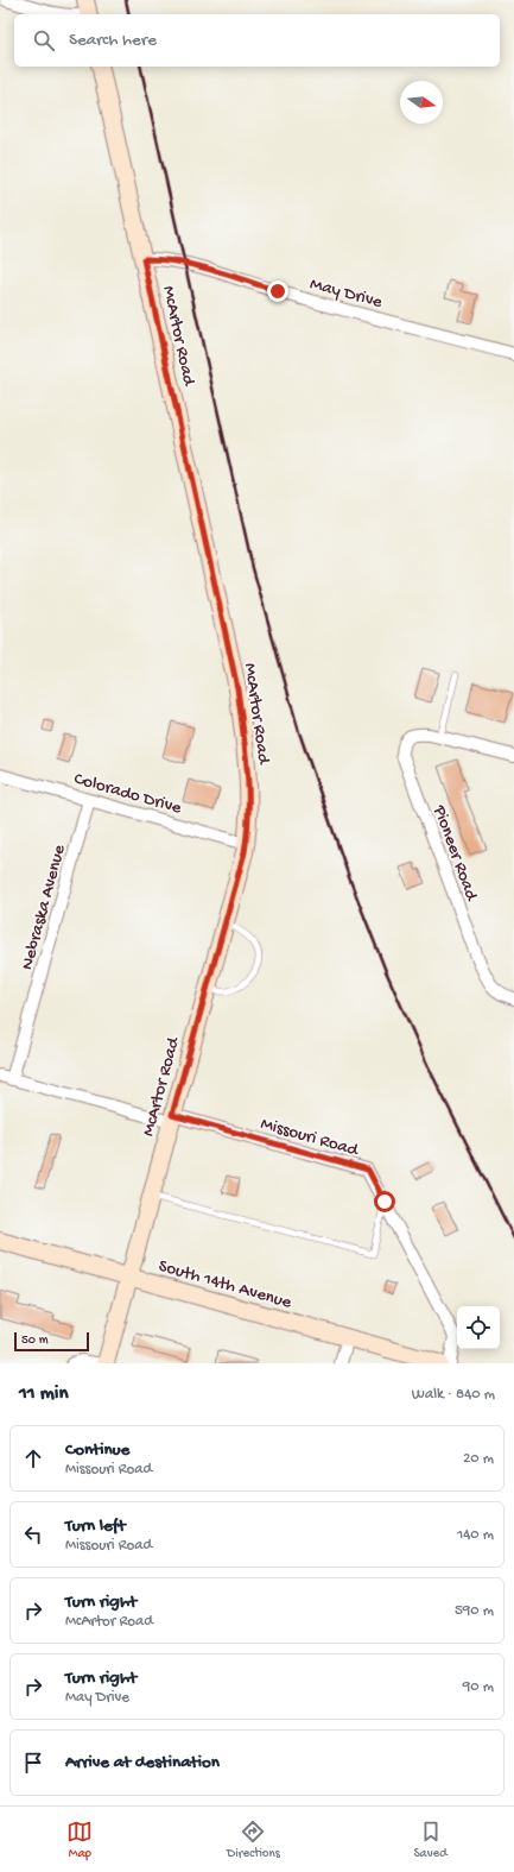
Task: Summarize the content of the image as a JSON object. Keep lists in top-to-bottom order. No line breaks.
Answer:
{"streets":{"main road":["McArtor Road","South 14th Avenue"],"street":["May Drive","Colorado Drive","Pioneer Road","Nebraska Avenue","Missouri Road"]},"crossings":[["May Drive","McArtor Road"],["McArtor Road","Colorado Drive"],["McArtor Road","Missouri Road"],["McArtor Road","South 14th Avenue"],["Colorado Drive","Nebraska Avenue"],["Nebraska Avenue","Missouri Road"]],"scale_bar":"50 m","north":"right","page":{"search":"Search here","scale":"50 m","heading":["11 min","Walk · 840 m"],"list":[["Continue","Missouri Road","20 m"],["Turn left","Missouri Road","140 m"],["Turn right","McArtor Road","590 m"],["Turn right","May Drive","90 m"],"Arrive at destination"],"nav":["Map","Directions","Saved"]}}
